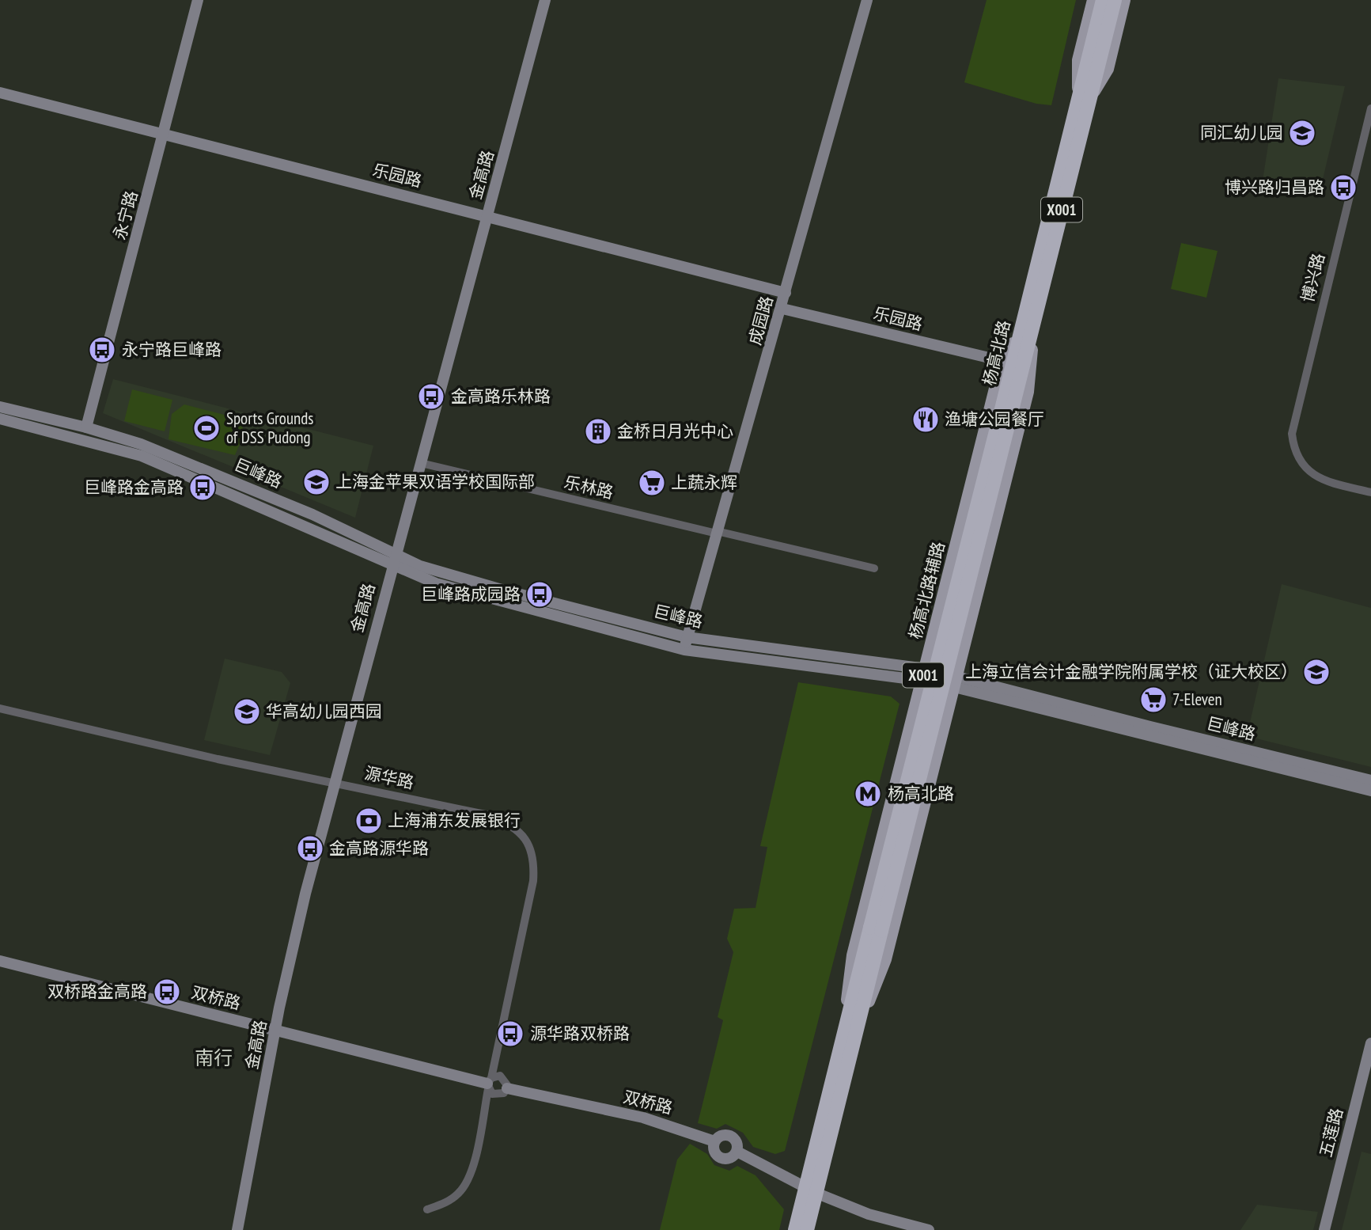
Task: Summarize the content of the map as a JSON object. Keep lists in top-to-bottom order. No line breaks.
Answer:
{"streets":{"highway":["X001","杨高北路"],"main road":["金高路","乐园路","永宁路","成园路","巨峰路","杨高北路辅路","双桥路","五莲路"],"street":["博兴路","乐林路","源华路"]},"crossings":[["金高路","乐园路"],["金高路","巨峰路"],["金高路","乐林路"],["金高路","源华路"],["金高路","双桥路"],["乐园路","永宁路"],["乐园路","成园路"],["乐园路","杨高北路辅路"],["X001","杨高北路"],["X001","巨峰路"],["X001","杨高北路辅路"],["永宁路","巨峰路"],["成园路","巨峰路"],["成园路","乐林路"],["杨高北路","杨高北路辅路"],["杨高北路","双桥路"],["巨峰路","杨高北路辅路"],["源华路","双桥路"]],"districts":["南行"],"places":{"school or university":["同汇幼儿园","上海金苹果双语学校国际部","上海立信会计金融学院附属学校（证大校区）","华高幼儿园西园"],"bus stop":["博兴路归昌路","永宁路巨峰路","金高路乐林路","巨峰路金高路","巨峰路成园路","金高路源华路","双桥路金高路","源华路双桥路"],"restaurant":["渔塘公园餐厅"],"sports":["Sports Grounds of DSS Pudong"],"building":["金桥日月光中心"],"supermarket":["上蔬永辉","7-Eleven"],"metro station":["杨高北路"],"bank":["上海浦东发展银行"]}}
